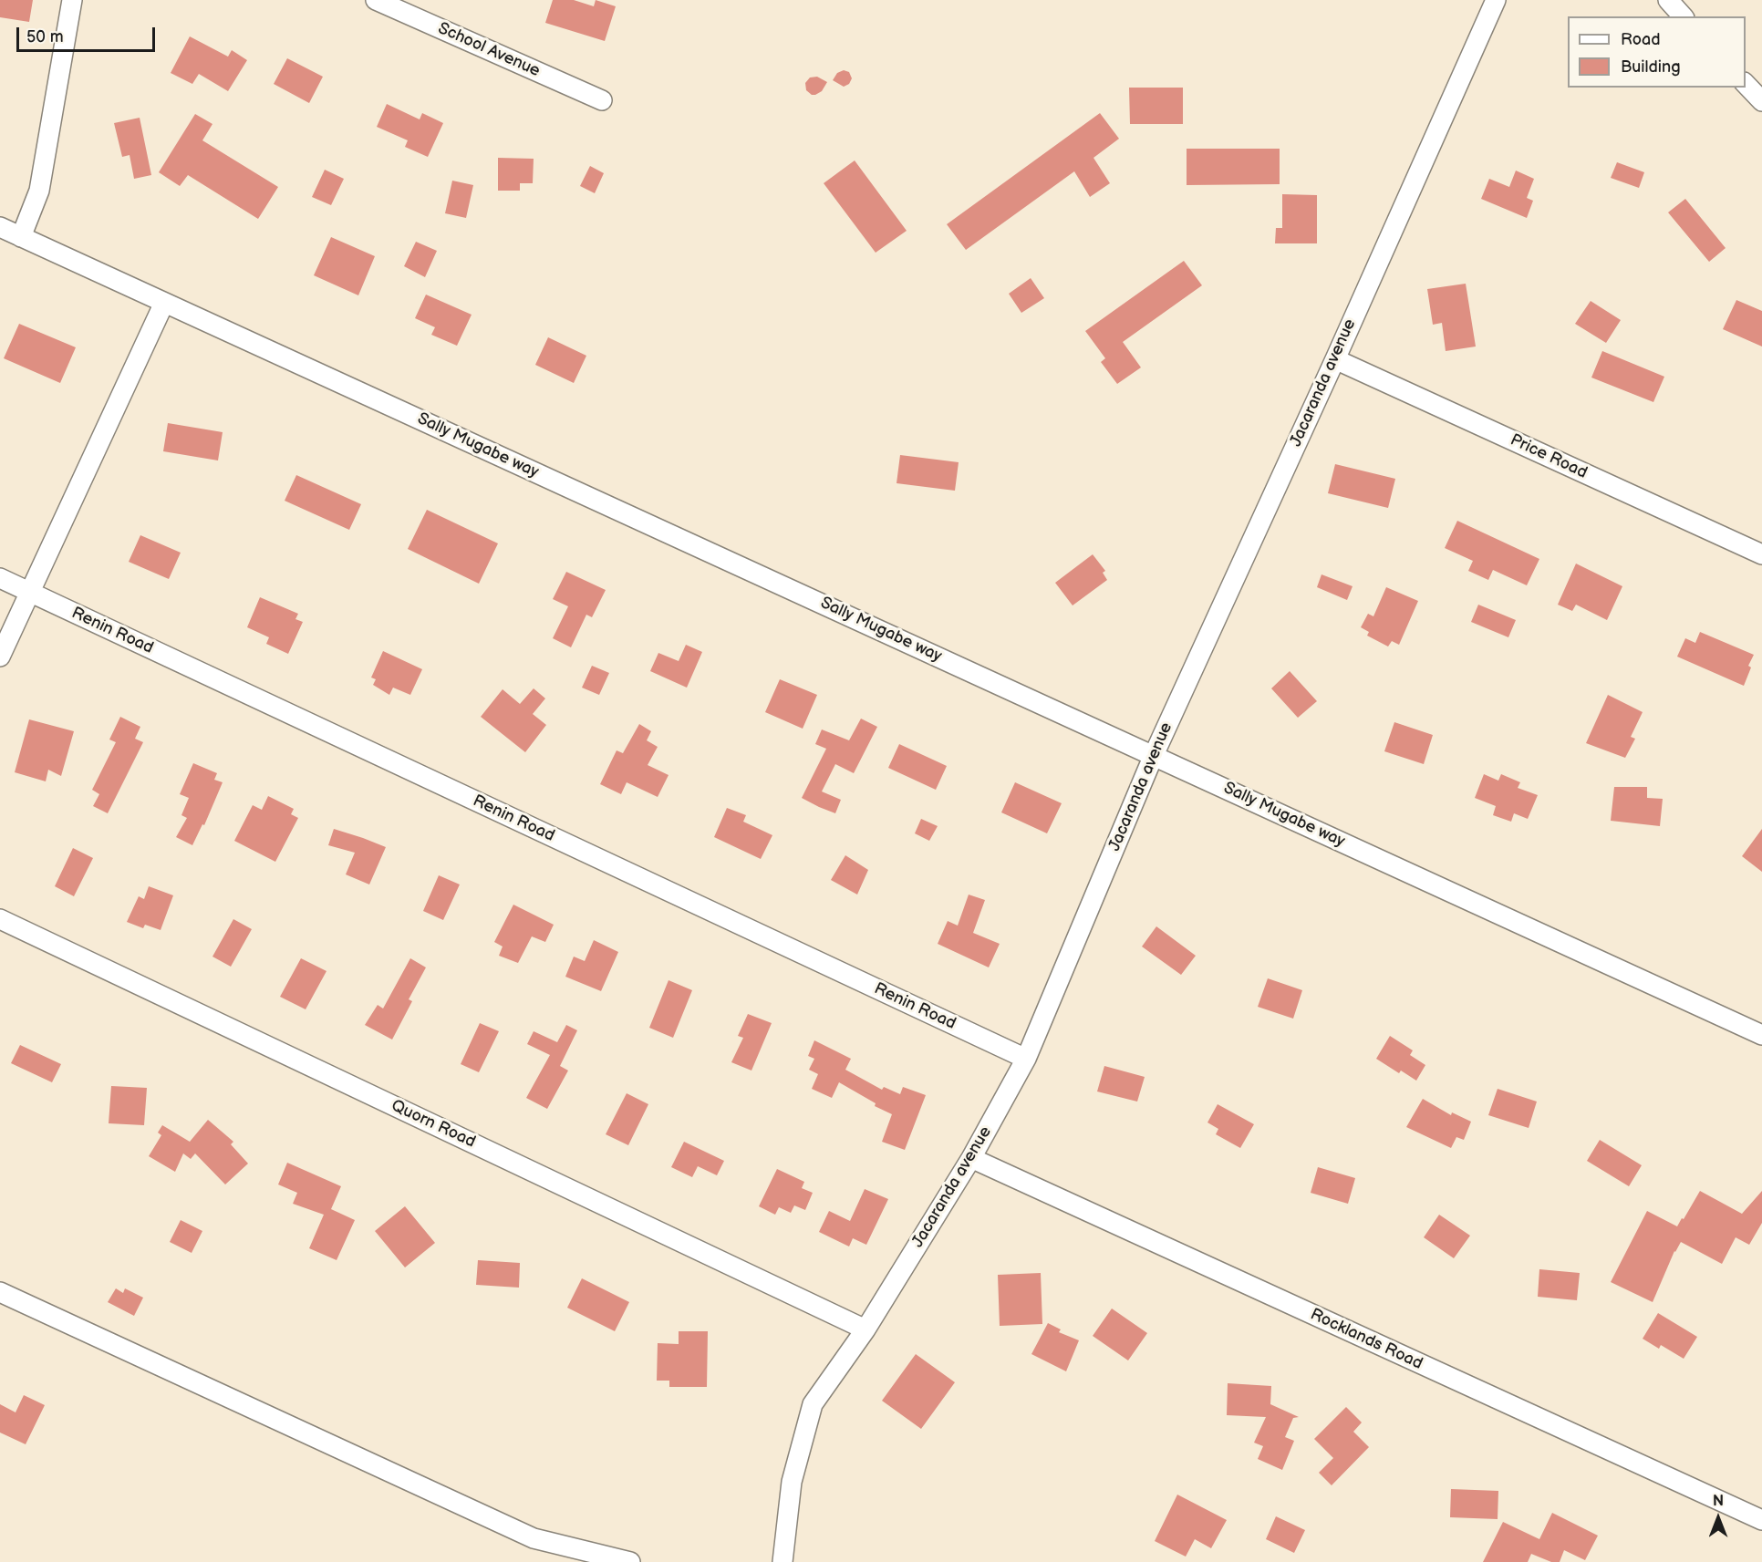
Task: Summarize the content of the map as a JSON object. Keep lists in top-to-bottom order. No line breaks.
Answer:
{"streets":{"street":["School Avenue","Jacaranda avenue","Sally Mugabe way","Price Road","Renin Road","Quorn Road","Rocklands Road"]},"crossings":[["Jacaranda avenue","Sally Mugabe way"],["Jacaranda avenue","Price Road"],["Jacaranda avenue","Renin Road"],["Jacaranda avenue","Quorn Road"],["Jacaranda avenue","Rocklands Road"]],"legend":["Road","Building"],"scale_bar":"50 m","north":"top"}
